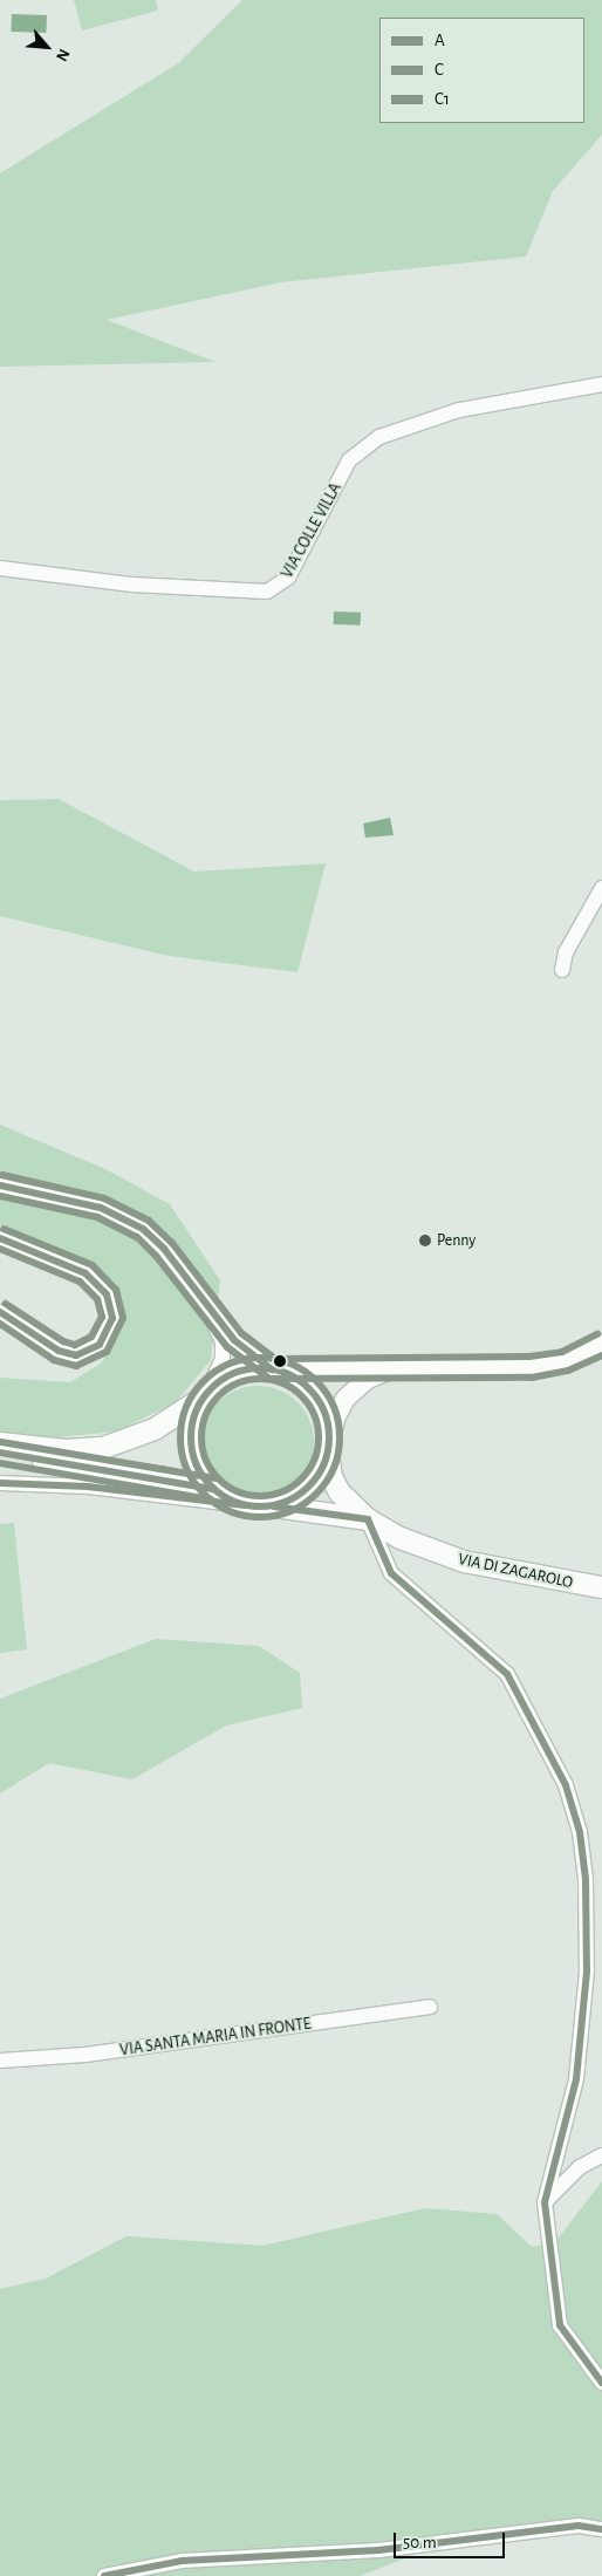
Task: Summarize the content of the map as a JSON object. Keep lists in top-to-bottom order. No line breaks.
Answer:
{"streets":{"main road":["VIA DI ZAGAROLO"],"street":["VIA COLLE VILLA","VIA SANTA MARIA IN FRONTE"]},"places":["Penny"],"lines":["transit line C1","transit line A","transit line C"],"legend":["A","C","C1"],"scale_bar":"50 m","north":"bottom right"}
